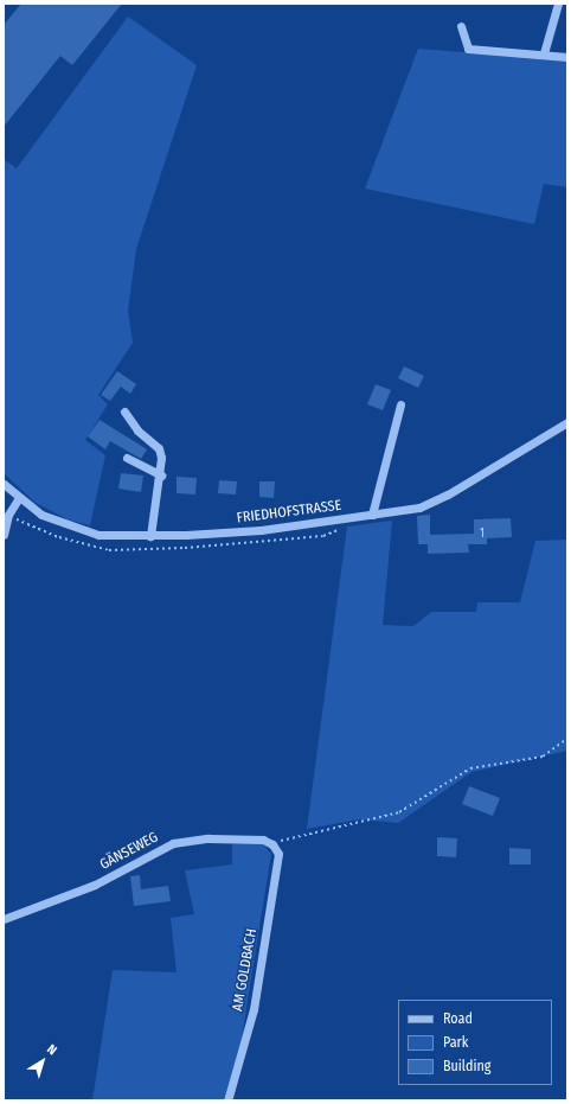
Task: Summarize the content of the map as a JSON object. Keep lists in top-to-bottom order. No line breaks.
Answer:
{"streets":{"street":["FRIEDHOFSTRASSE","GÄNSEWEG","AM GOLDBACH"]},"crossings":[["GÄNSEWEG","AM GOLDBACH"]],"house_numbers":["1"],"legend":["Road","Park","Building"],"north":"top right"}
